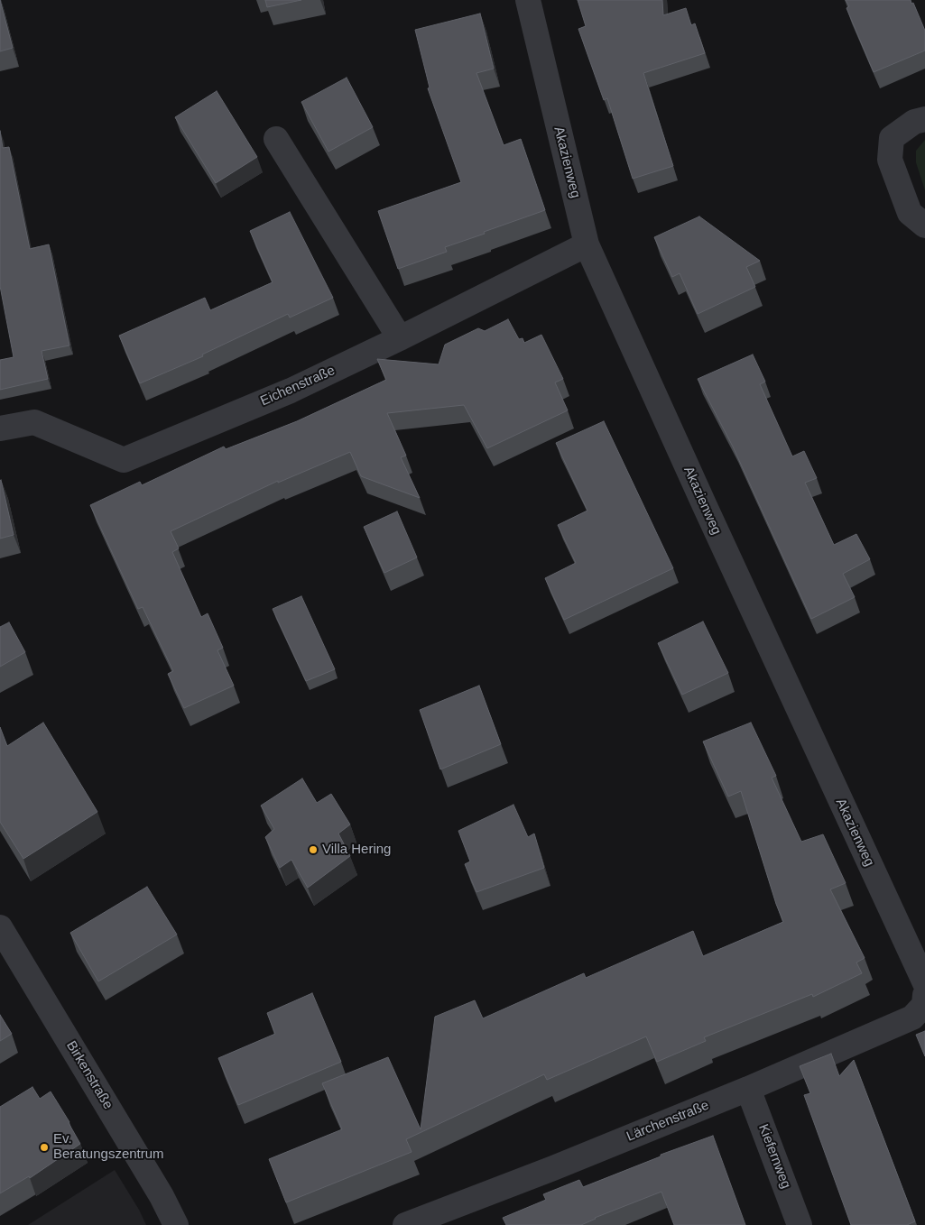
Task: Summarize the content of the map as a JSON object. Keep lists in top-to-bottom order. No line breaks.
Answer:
{"streets":{"street":["Akazienweg","Eichenstraße","Birkenstraße","Lärchenstraße","Kiefernweg"]},"crossings":[["Akazienweg","Eichenstraße"],["Akazienweg","Lärchenstraße"],["Lärchenstraße","Kiefernweg"]],"places":["Villa Hering","Ev. Beratungszentrum"]}
